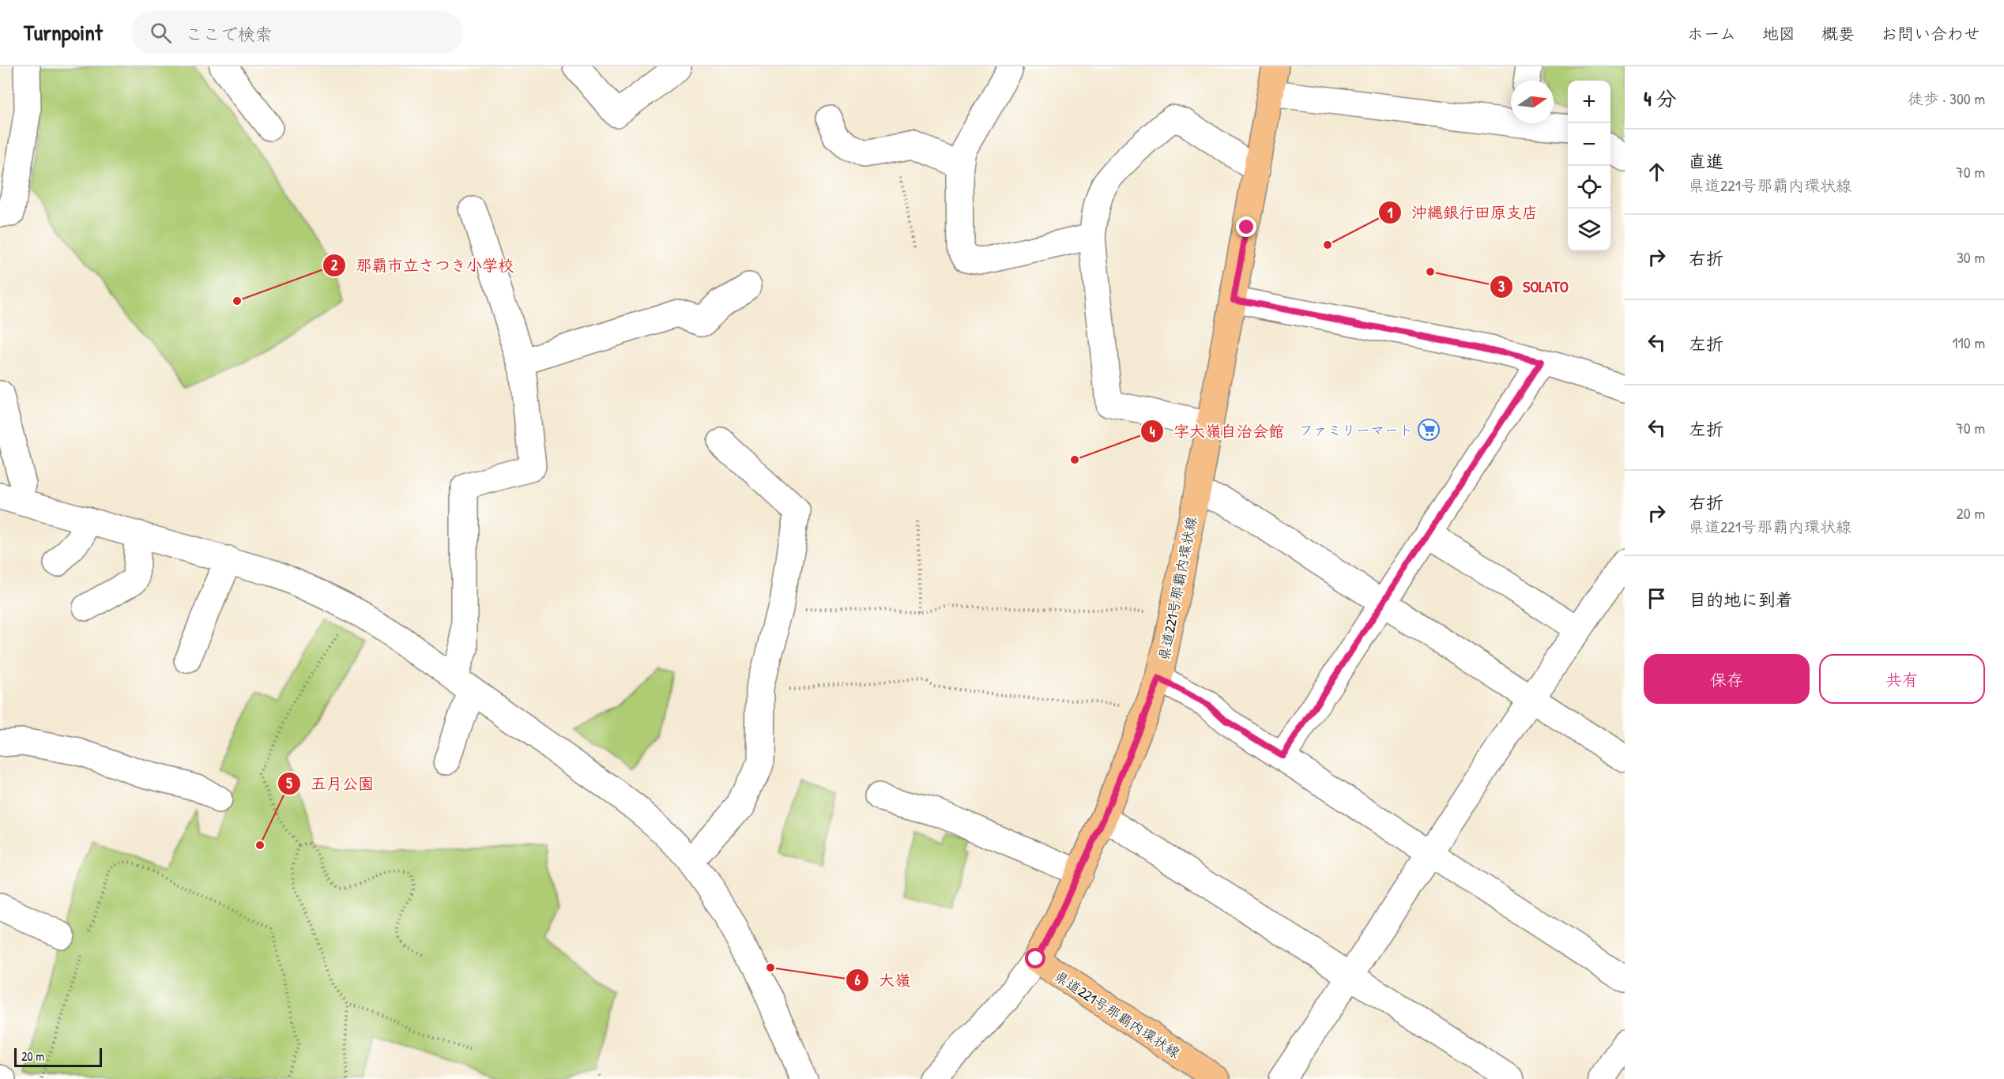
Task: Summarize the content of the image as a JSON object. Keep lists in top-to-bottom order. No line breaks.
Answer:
{"streets":{"main road":["県道221号那覇内環状線"]},"places":{"other":["沖縄銀行田原支店","SOLATO","那覇市立さつき小学校","字大嶺自治会館","五月公園","大嶺"],"supermarket":["ファミリーマート"]},"scale_bar":"20 m","north":"right","page":{"header":"Turnpoint","search":"ここで検索","nav":["ホーム","地図","概要","お問い合わせ"],"heading":["4 分","徒歩 · 300 m"],"map_buttons":["+","−"],"list":[["直進","県道221号那覇内環状線","70 m"],["右折","30 m"],["左折","110 m"],["左折","70 m"],["右折","県道221号那覇内環状線","20 m"],"目的地に到着"],"buttons":["保存","共有"],"scale":"20 m"}}
